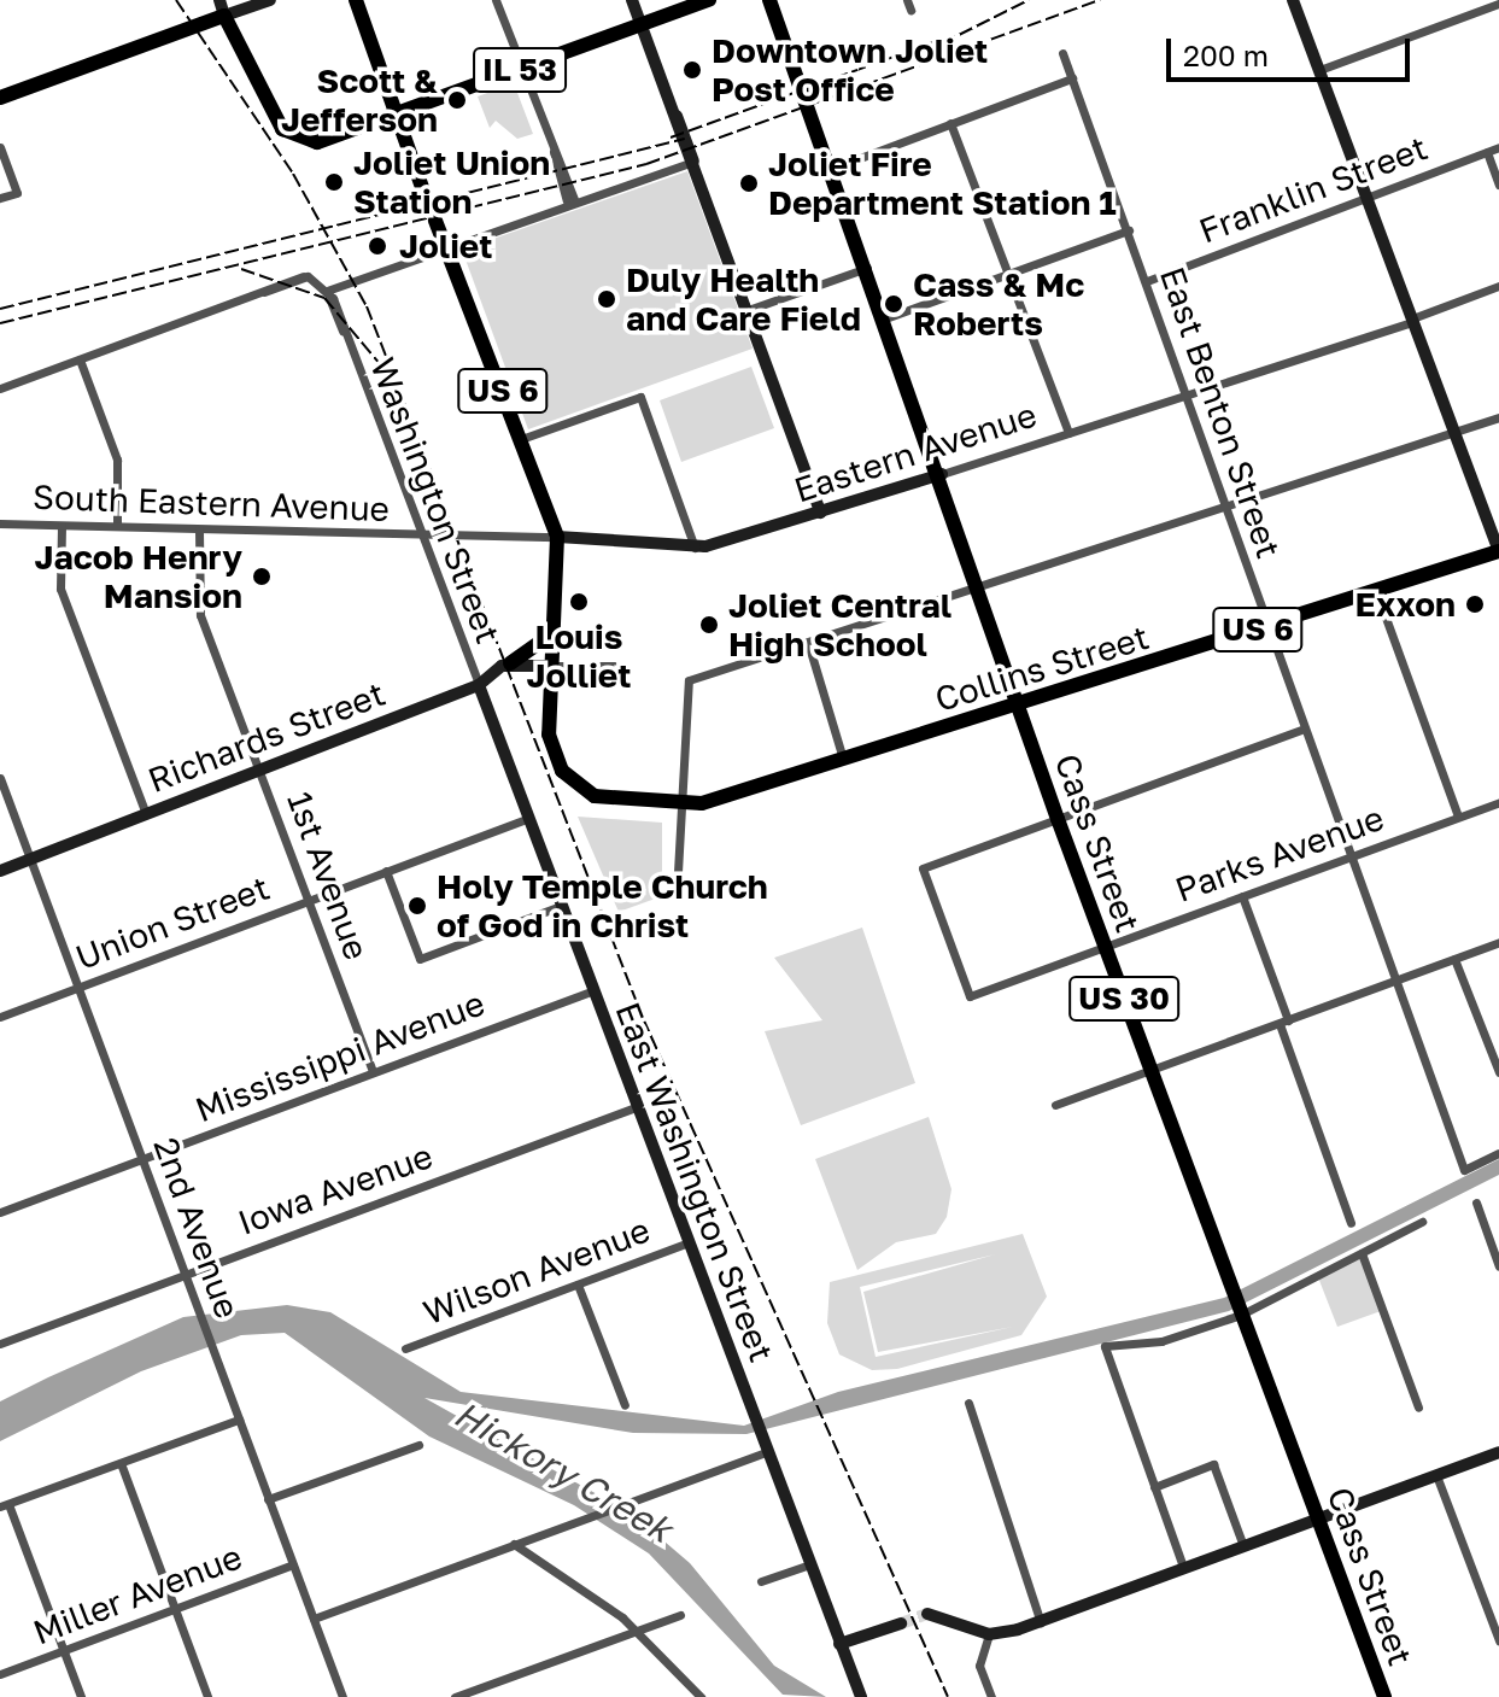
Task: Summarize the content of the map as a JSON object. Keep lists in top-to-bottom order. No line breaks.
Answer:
{"streets":{"main road":["IL 53","US 6","Collins Street","Cass Street","US 30"],"street":["Franklin Street","East Benton Street","Eastern Avenue","Washington Street","South Eastern Avenue","Richards Street","Parks Avenue","1st Avenue","Union Street","Mississippi Avenue","East Washington Street","Iowa Avenue","2nd Avenue","Wilson Avenue","Miller Avenue"]},"crossings":[["Franklin Street","East Benton Street"],["US 6","Eastern Avenue"],["US 6","Collins Street"],["East Benton Street","Eastern Avenue"],["East Benton Street","Collins Street"],["East Benton Street","Parks Avenue"],["Eastern Avenue","Washington Street"],["Eastern Avenue","South Eastern Avenue"],["Eastern Avenue","Cass Street"],["Washington Street","South Eastern Avenue"],["Washington Street","Richards Street"],["Washington Street","East Washington Street"],["South Eastern Avenue","1st Avenue"],["Collins Street","Cass Street"],["Richards Street","1st Avenue"],["Richards Street","East Washington Street"],["Richards Street","2nd Avenue"],["Cass Street","Parks Avenue"],["1st Avenue","Union Street"],["1st Avenue","Mississippi Avenue"],["Union Street","East Washington Street"],["Union Street","2nd Avenue"],["Mississippi Avenue","East Washington Street"],["Mississippi Avenue","2nd Avenue"],["East Washington Street","Iowa Avenue"],["East Washington Street","Wilson Avenue"],["Iowa Avenue","2nd Avenue"],["2nd Avenue","Miller Avenue"]],"water":["Hickory Creek"],"places":["Downtown Joliet Post Office","Scott & Jefferson","Joliet Union Station","Joliet Fire Department Station 1","Joliet","Duly Health and Care Field","Cass & Mc Roberts","Jacob Henry Mansion","Louis Jolliet","Exxon","Joliet Central High School","Holy Temple Church of God in Christ"],"scale_bar":"200 m"}
